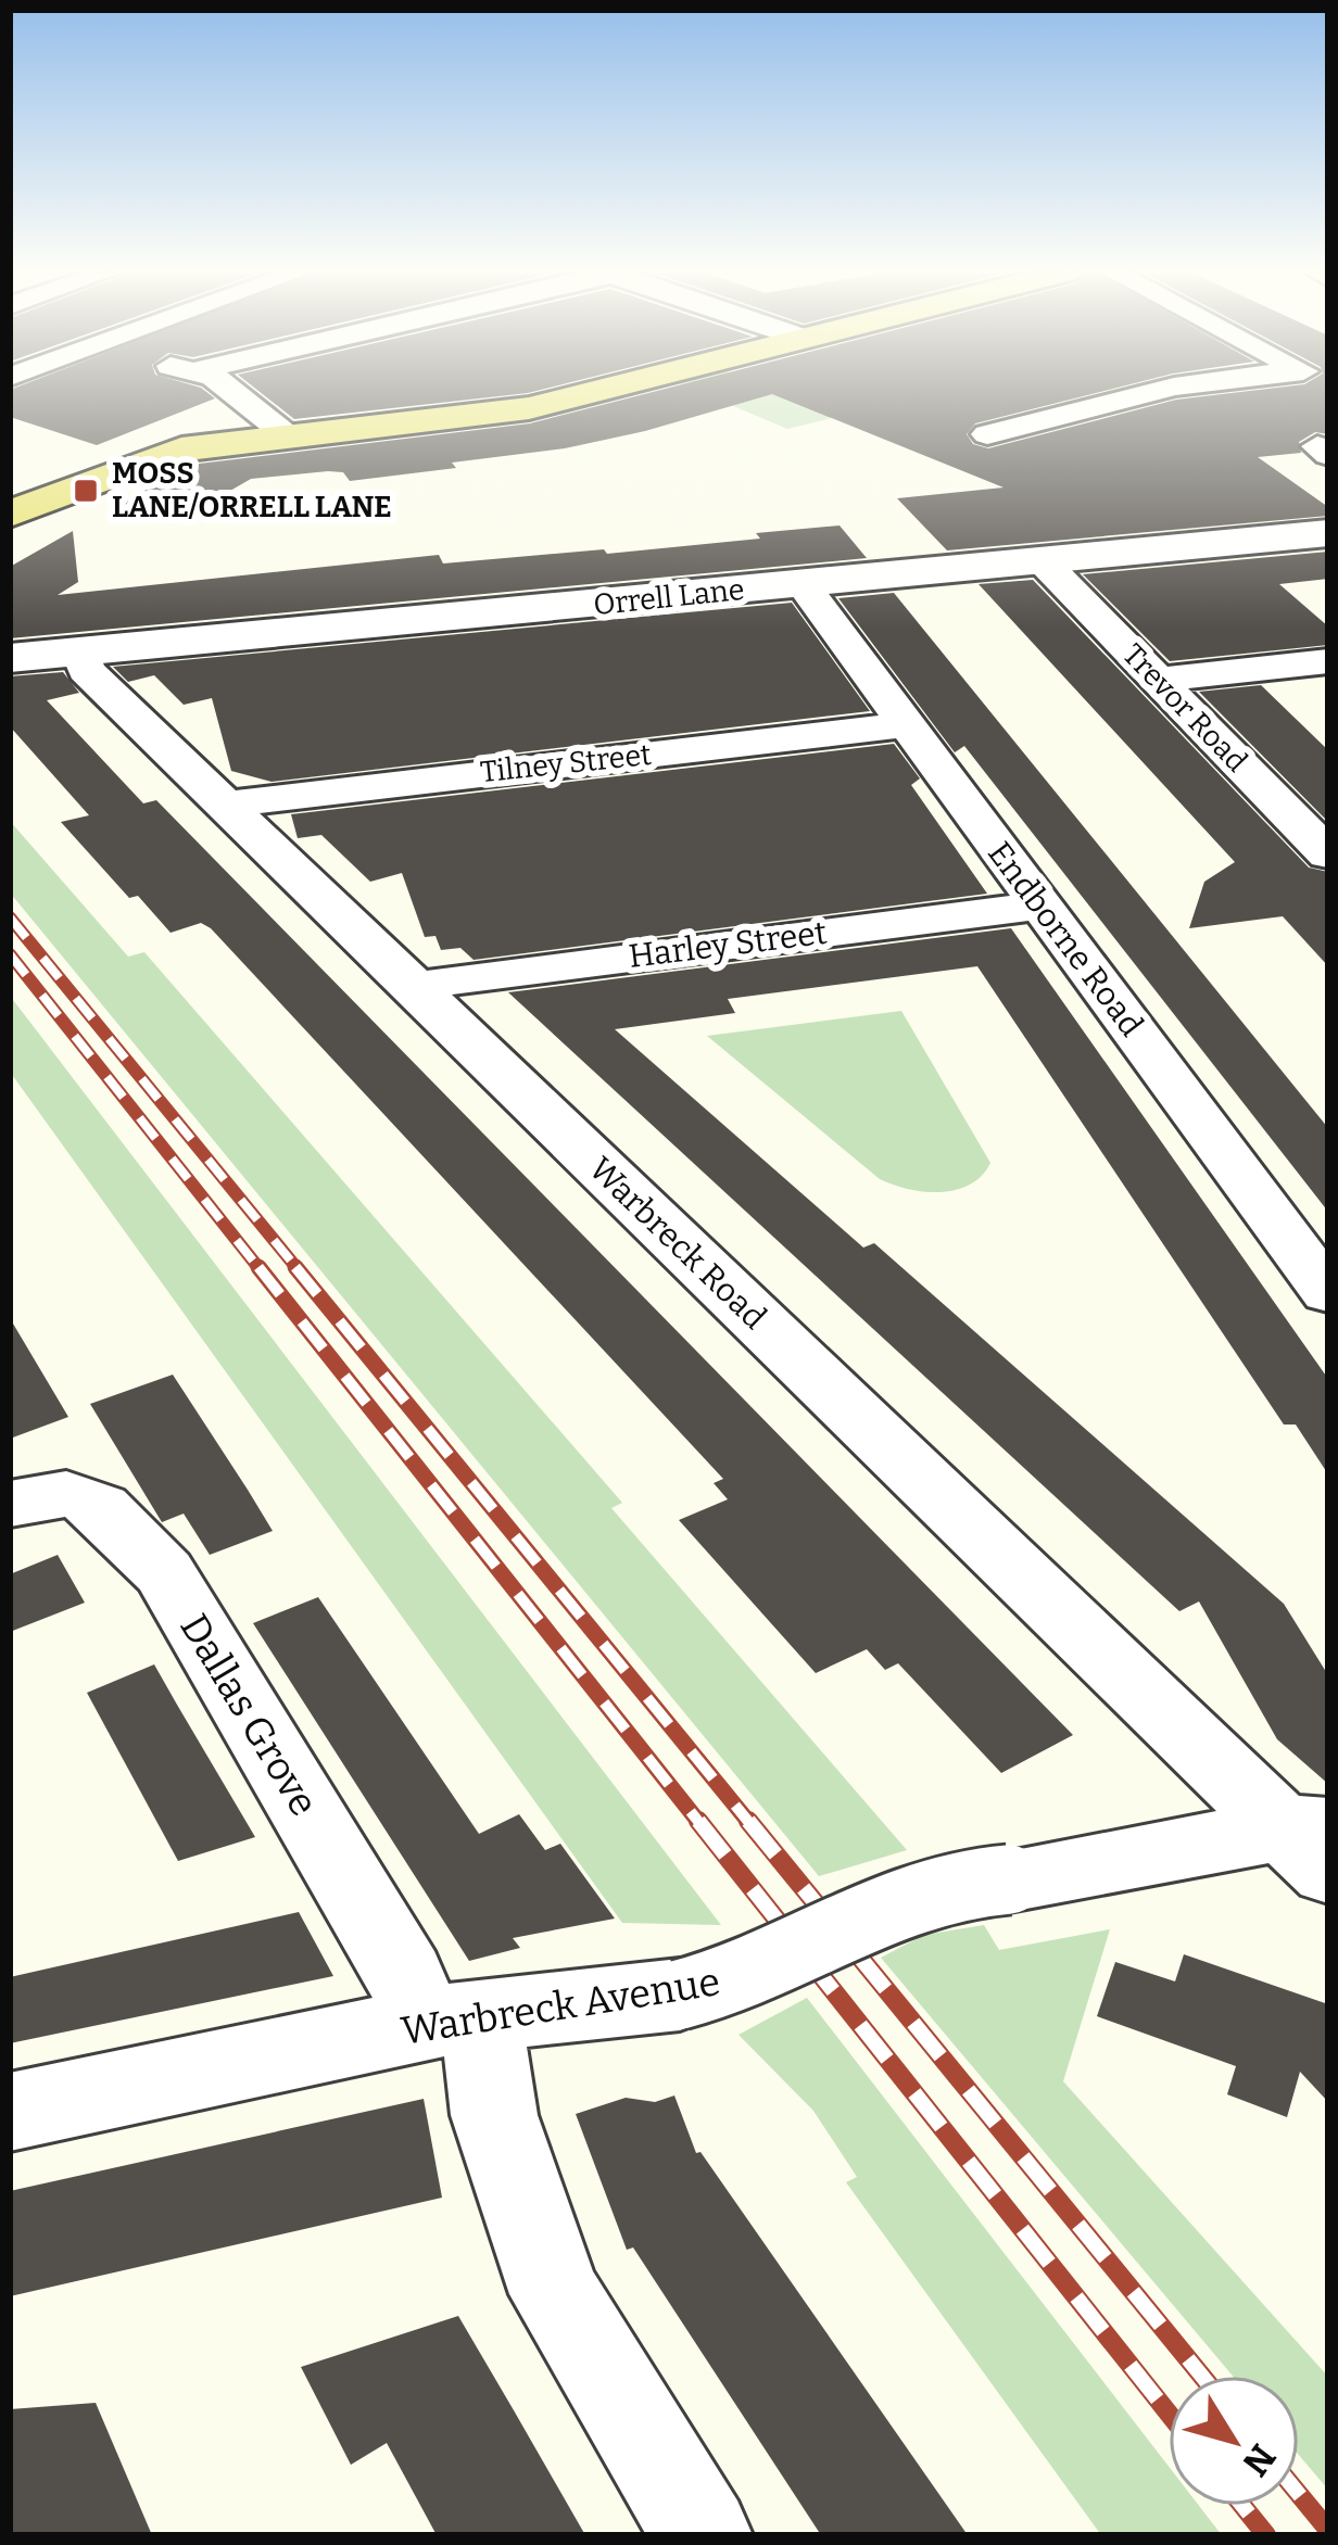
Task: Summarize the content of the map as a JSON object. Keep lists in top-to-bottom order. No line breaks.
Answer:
{"streets":{"street":["Orrell Lane","Trevor Road","Tilney Street","Endborne Road","Harley Street","Warbreck Road","Dallas Grove","Warbreck Avenue"]},"crossings":[["Orrell Lane","Trevor Road"],["Orrell Lane","Endborne Road"],["Orrell Lane","Warbreck Road"],["Tilney Street","Endborne Road"],["Tilney Street","Warbreck Road"],["Endborne Road","Harley Street"],["Harley Street","Warbreck Road"],["Warbreck Road","Warbreck Avenue"],["Dallas Grove","Warbreck Avenue"]],"places":{"transit":["MOSS LANE/ORRELL LANE"]},"north":"bottom right"}
